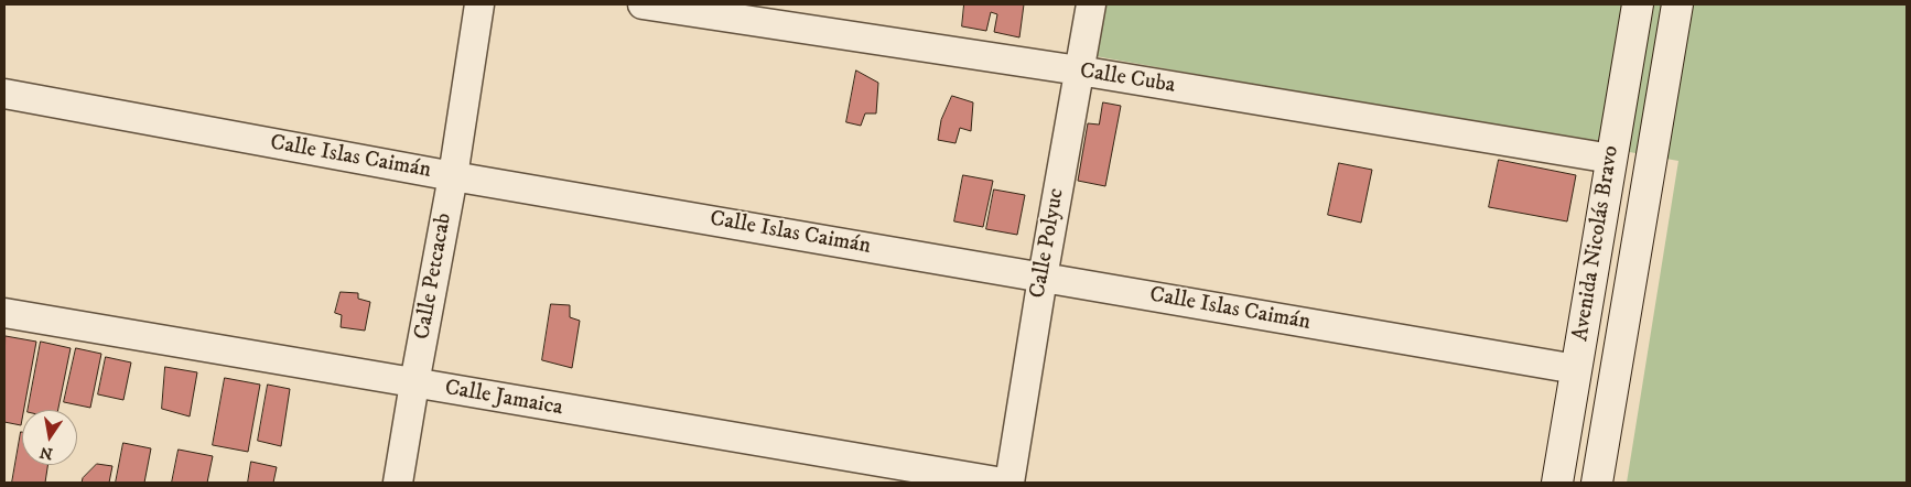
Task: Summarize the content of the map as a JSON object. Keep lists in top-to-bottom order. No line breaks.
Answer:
{"streets":{"main road":["Avenida Nicolás Bravo"],"street":["Calle Cuba","Calle Islas Caimán","Calle Polyuc","Calle Petcacab","Calle Jamaica"]},"crossings":[["Calle Cuba","Calle Polyuc"],["Calle Cuba","Avenida Nicolás Bravo"],["Calle Islas Caimán","Calle Polyuc"],["Calle Islas Caimán","Avenida Nicolás Bravo"],["Calle Islas Caimán","Calle Petcacab"],["Calle Petcacab","Calle Jamaica"]],"north":"bottom"}
